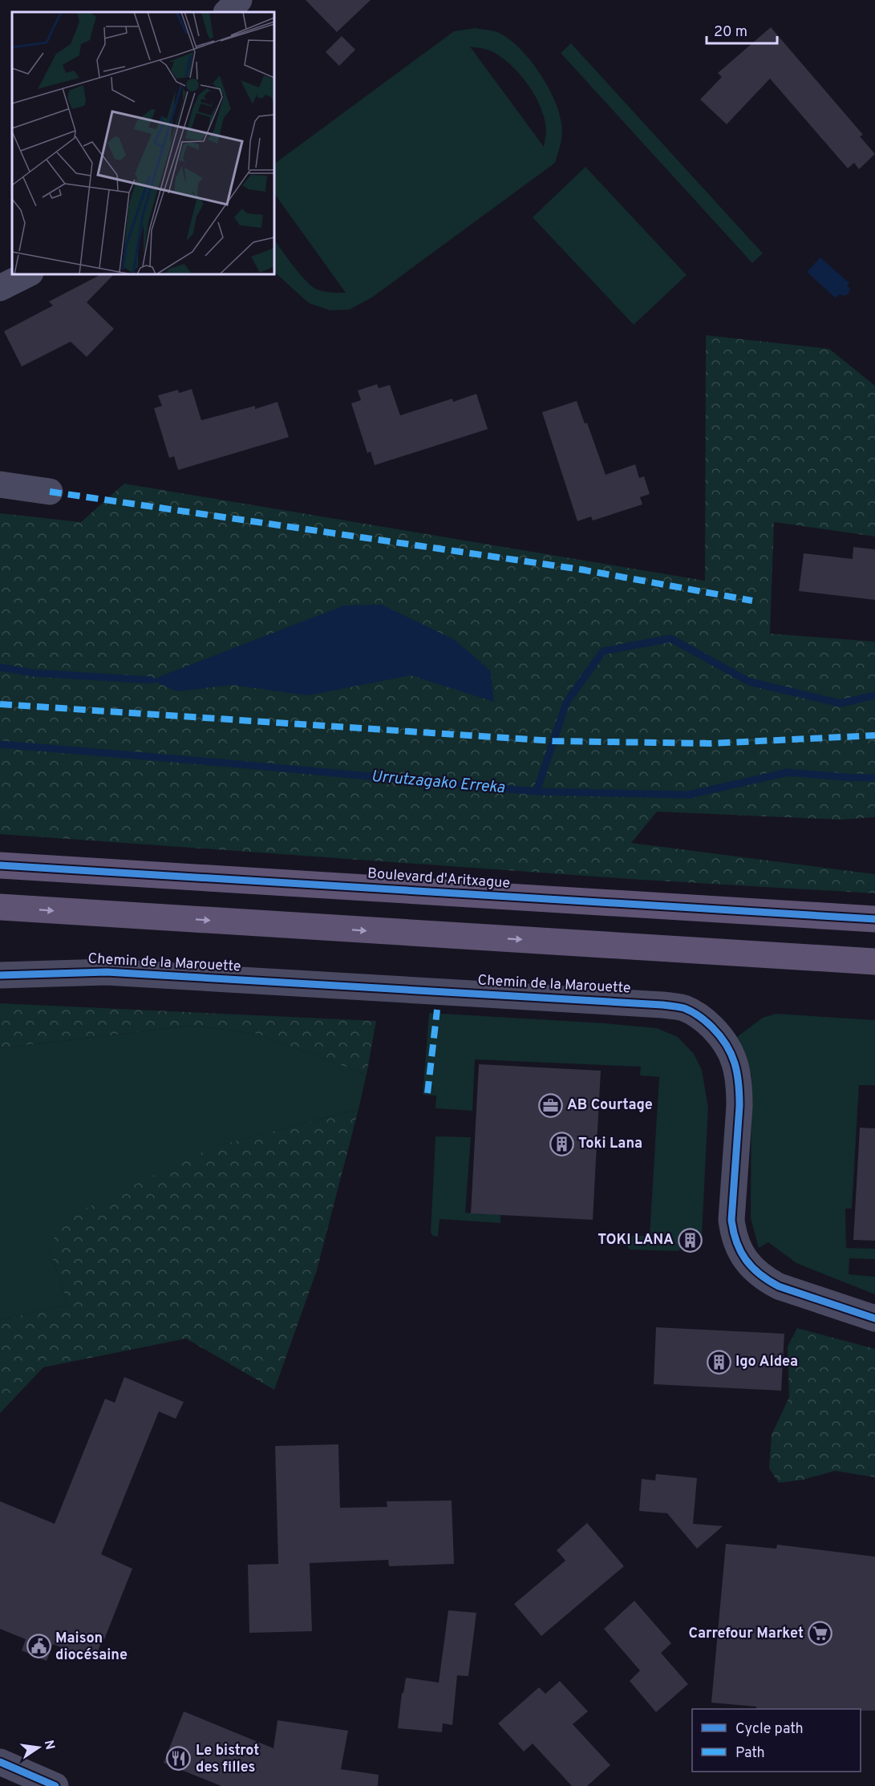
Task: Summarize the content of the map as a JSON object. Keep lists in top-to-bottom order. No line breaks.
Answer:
{"streets":{"main road":["Boulevard d'Aritxague"],"street":["Chemin de la Marouette"]},"water":["Urrutzagako Erreka"],"places":{"office":["AB Courtage"],"building":["Toki Lana","TOKI LANA","Igo Aldea"],"supermarket":["Carrefour Market"],"public building":["Maison diocésaine"],"restaurant":["Le bistrot des filles"]},"legend":["Cycle path","Path"],"scale_bar":"20 m","north":"right"}
